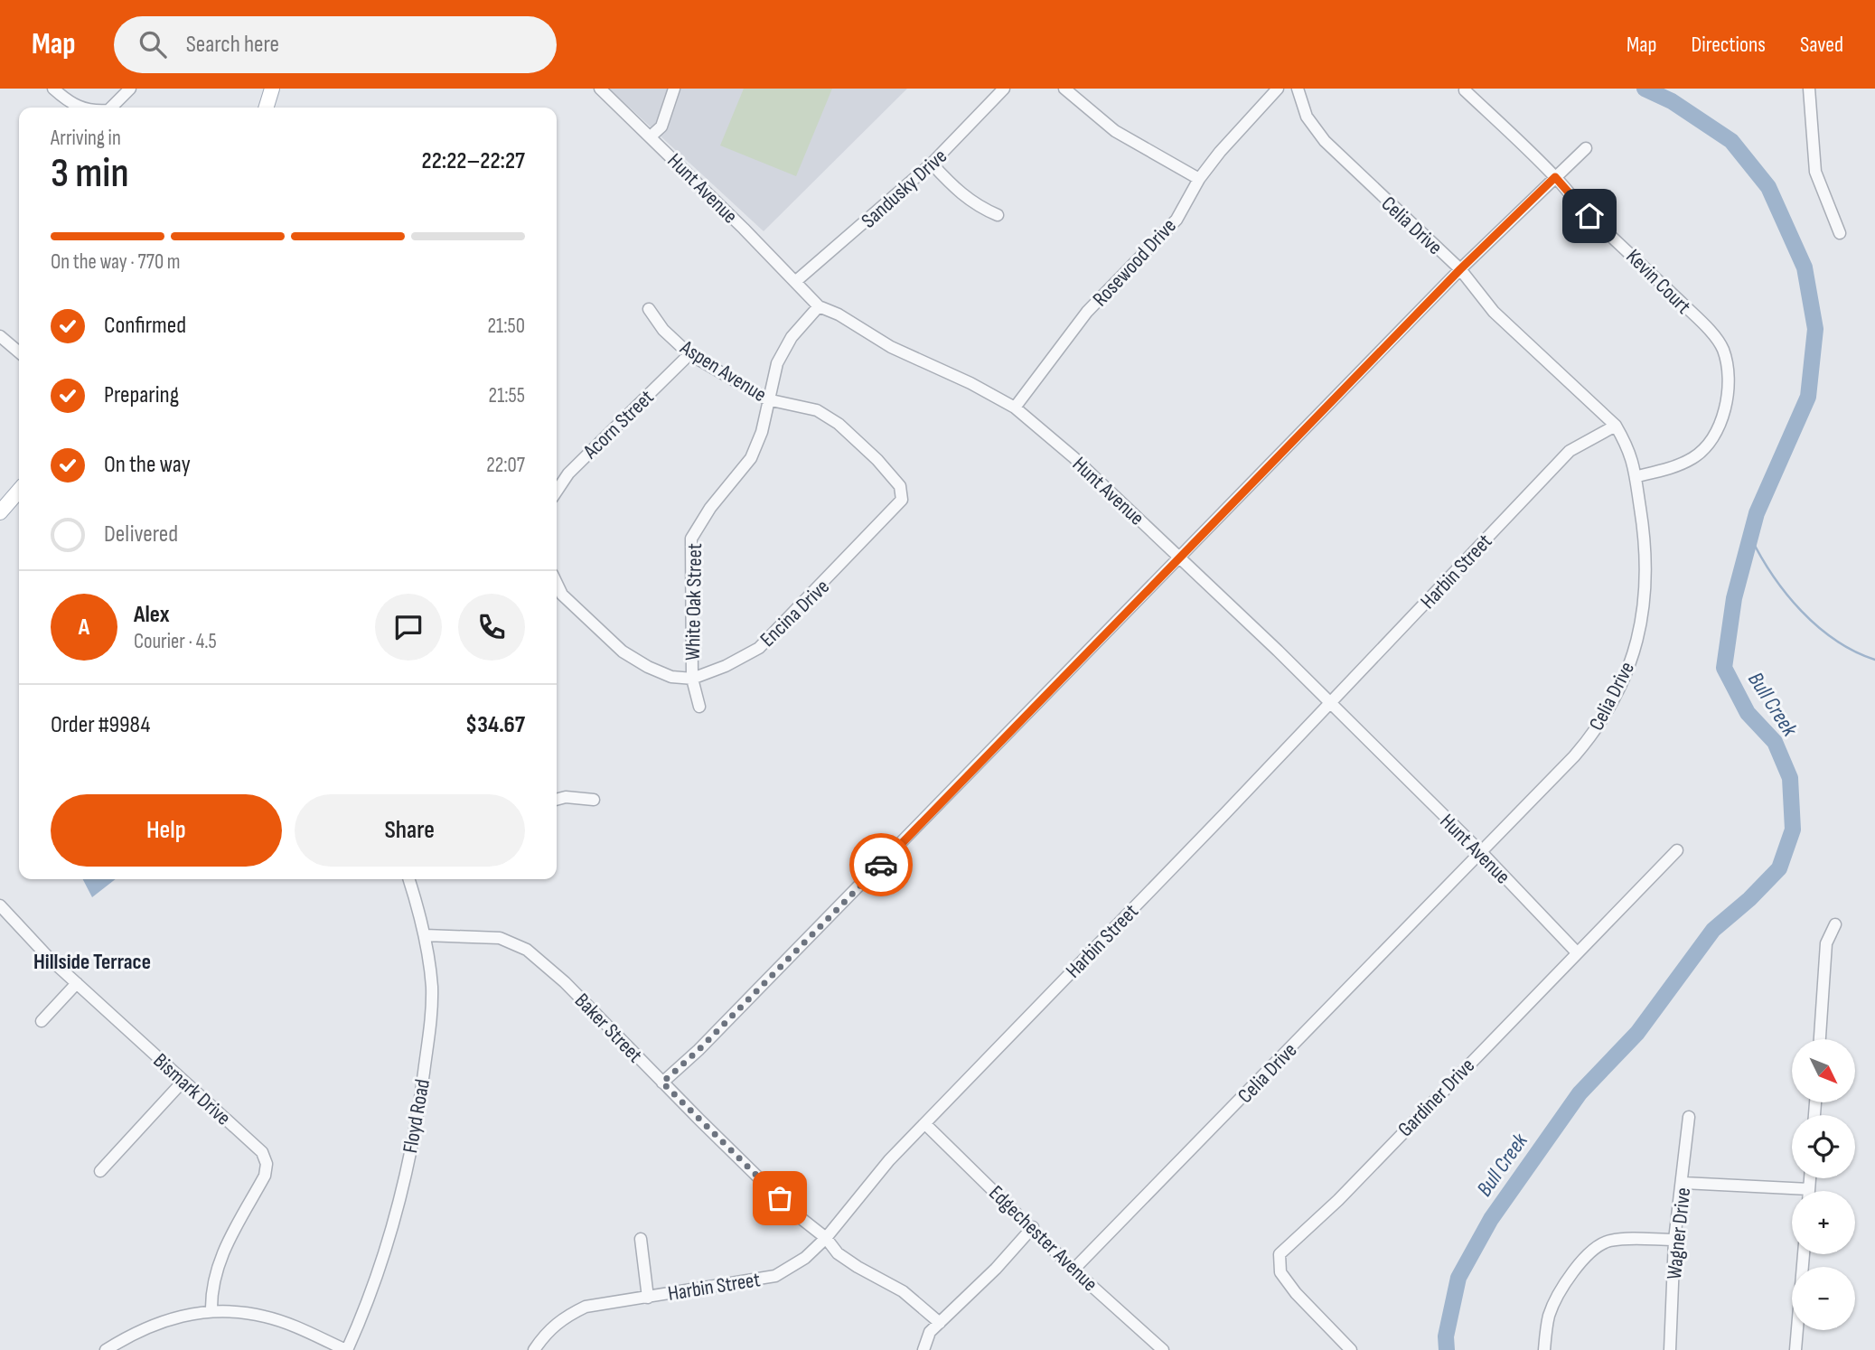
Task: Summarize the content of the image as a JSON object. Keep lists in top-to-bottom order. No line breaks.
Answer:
{"streets":{"street":["Hunt Avenue","Sandusky Drive","Celia Drive","Rosewood Drive","Kevin Court","Aspen Avenue","Acorn Street","Harbin Street","White Oak Street","Encina Drive","Baker Street","Bismark Drive","Gardiner Drive","Floyd Road","Wagner Drive","Edgechester Avenue"]},"crossings":[["Hunt Avenue","Sandusky Drive"],["Hunt Avenue","Celia Drive"],["Hunt Avenue","Rosewood Drive"],["Hunt Avenue","Harbin Street"],["Hunt Avenue","White Oak Street"],["Hunt Avenue","Gardiner Drive"],["Celia Drive","Kevin Court"],["Celia Drive","Harbin Street"],["Celia Drive","Edgechester Avenue"],["Aspen Avenue","Acorn Street"],["Aspen Avenue","White Oak Street"],["Aspen Avenue","Encina Drive"],["Harbin Street","Baker Street"],["Harbin Street","Edgechester Avenue"],["White Oak Street","Encina Drive"],["Baker Street","Floyd Road"]],"districts":["Hillside Terrace"],"water":["Bull Creek"],"north":"bottom right","page":{"header":"Map","search":"Search here","nav":["Map","Directions","Saved"],"heading":["3 min","Arriving in","22:22–22:27"],"panel":["Alex","Courier · 4.5","Order #9984","$34.67"],"bar":"On the way · 770 m","list":[["Confirmed","21:50"],["Preparing","21:55"],["On the way","22:07"],"Delivered"],"round":"A","buttons":["Help","Share"],"map_buttons":["+","−"]}}
